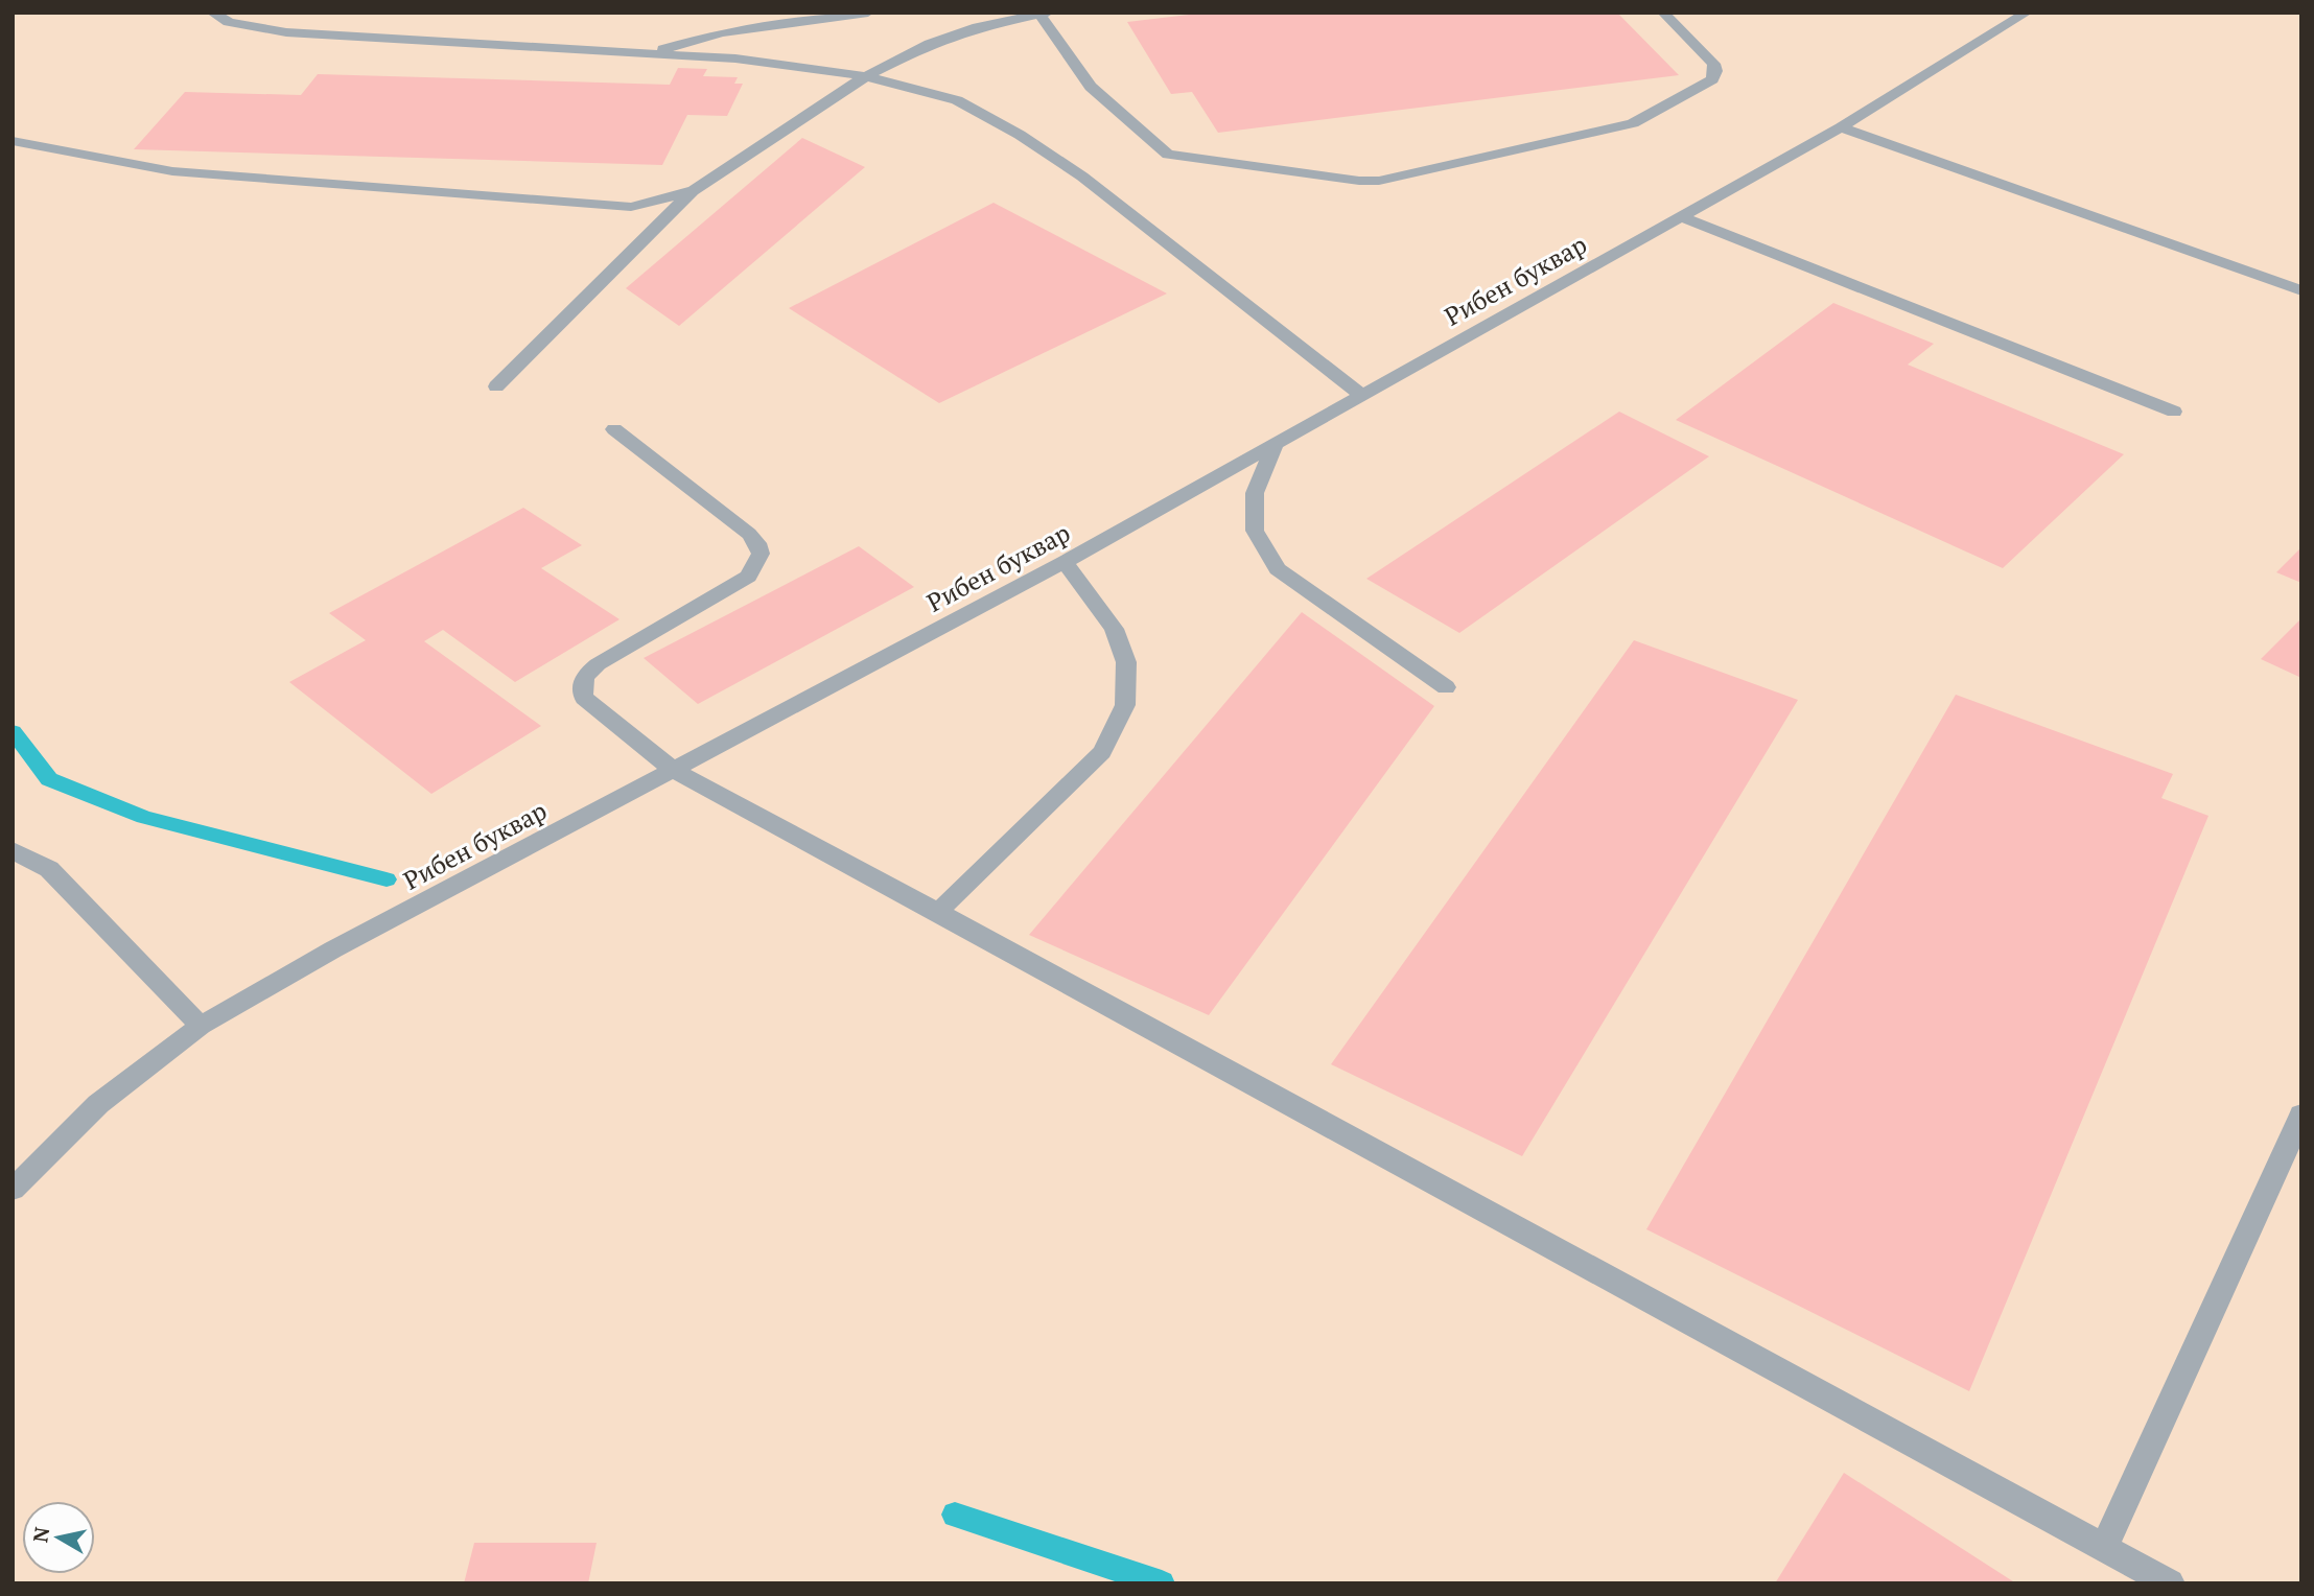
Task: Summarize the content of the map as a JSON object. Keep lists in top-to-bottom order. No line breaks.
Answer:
{"streets":{"street":["Рибен буквар"]},"north":"left"}
